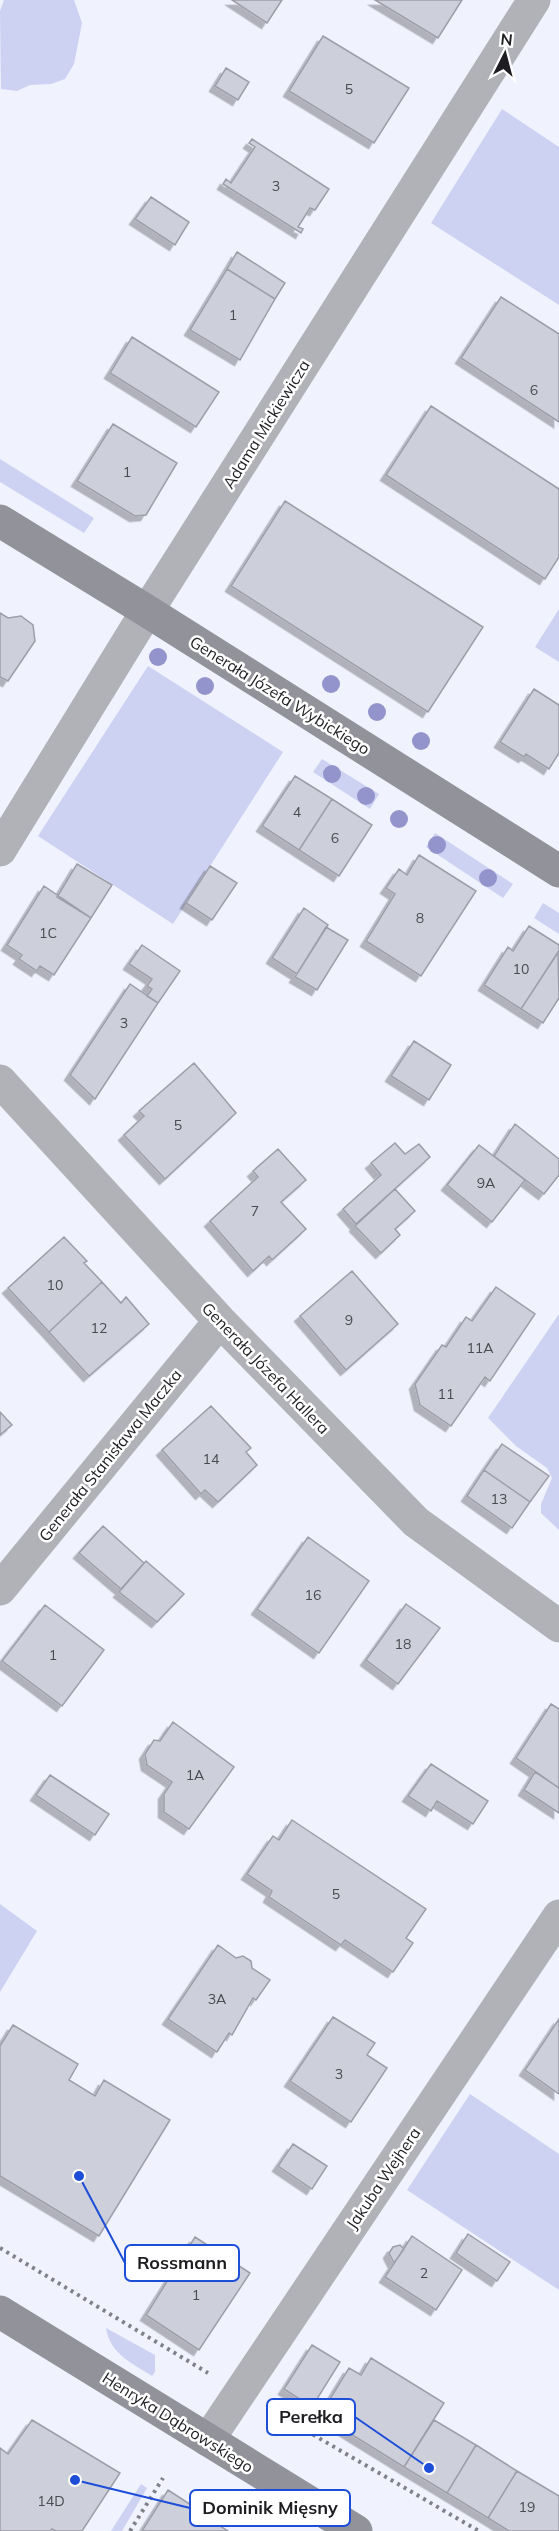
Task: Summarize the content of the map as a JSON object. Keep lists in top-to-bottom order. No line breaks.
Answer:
{"streets":{"street":["Adama Mickiewicza","Generała Józefa Wybickiego","Generała Józefa Hallera","Generała Stanisława Maczka","Jakuba Wejhera","Henryka Dąbrowskiego"]},"crossings":[["Adama Mickiewicza","Generała Józefa Wybickiego"],["Generała Józefa Hallera","Generała Stanisława Maczka"],["Jakuba Wejhera","Henryka Dąbrowskiego"]],"places":["Rossmann","Perełka","Dominik Mięsny"],"house_numbers":["5","3","1","6","1","4","6","8","1C","10","3","5","9A","7","10","9","12","11A","11","14","13","16","18","1","1A","5","3A","3","2","1","14D","19"],"north":"top"}
